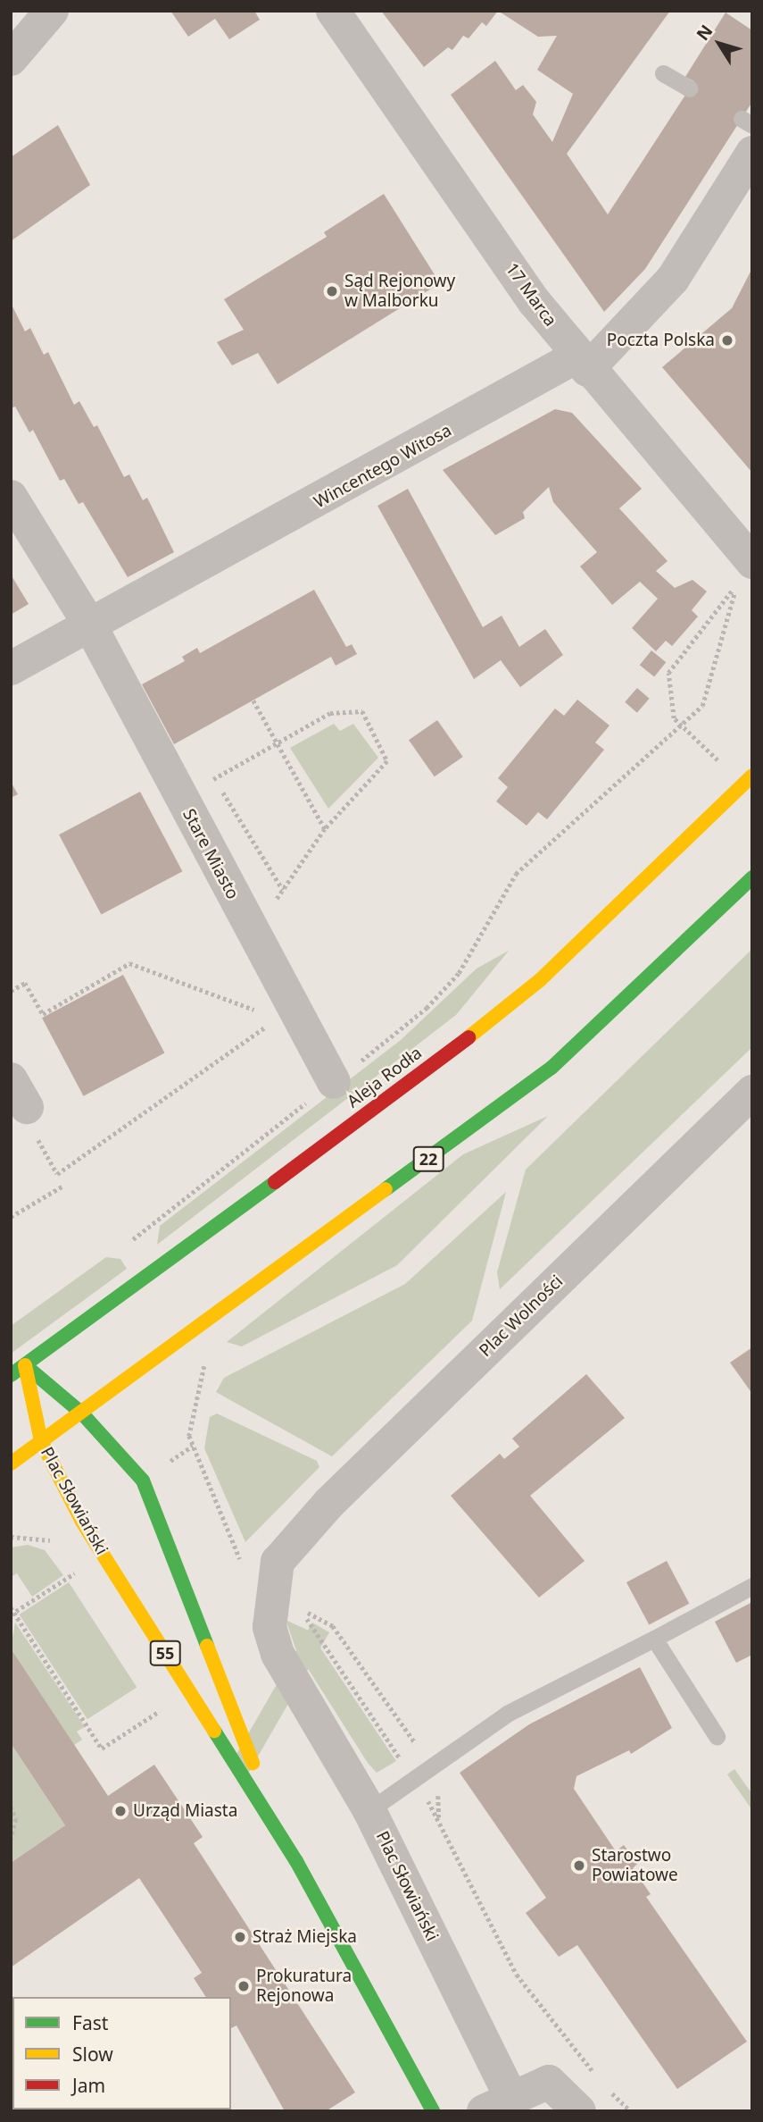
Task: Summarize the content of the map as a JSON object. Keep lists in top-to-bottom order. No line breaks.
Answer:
{"streets":{"main road":["Aleja Rodła","22","Plac Słowiański","55"],"street":["17 Marca","Wincentego Witosa","Stare Miasto","Plac Wolności"]},"crossings":[["17 Marca","Wincentego Witosa"],["Wincentego Witosa","Stare Miasto"],["Aleja Rodła","Plac Słowiański"],["22","Plac Słowiański"],["Plac Wolności","Plac Słowiański"]],"places":["Sąd Rejonowy w Malborku","Poczta Polska","Urząd Miasta","Starostwo Powiatowe","Straż Miejska","Prokuratura Rejonowa"],"legend":["Fast","Slow","Jam"],"north":"top left"}
